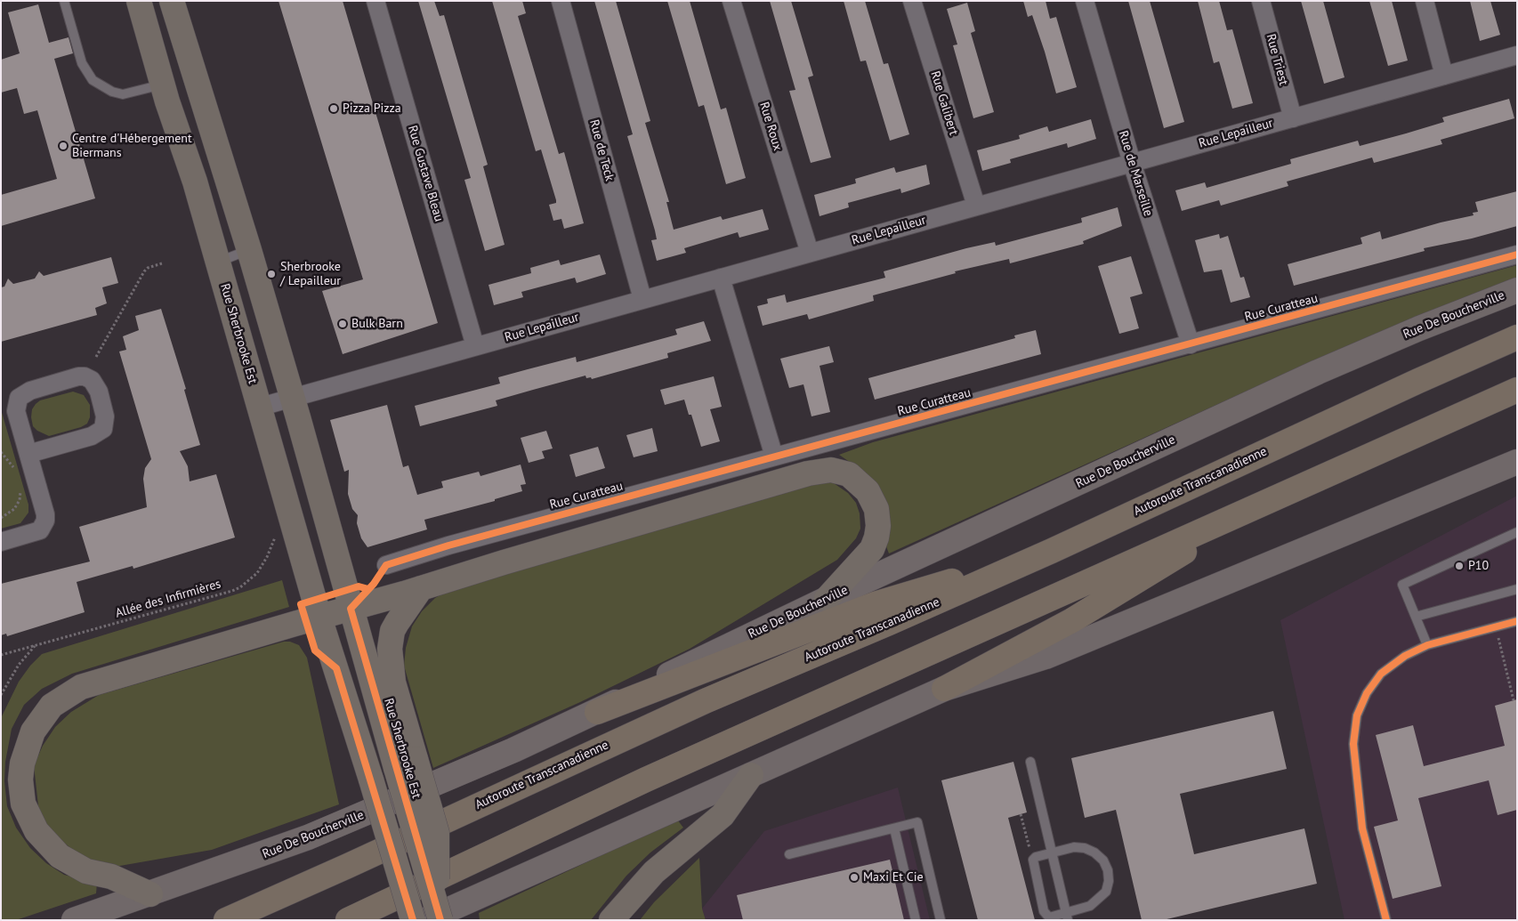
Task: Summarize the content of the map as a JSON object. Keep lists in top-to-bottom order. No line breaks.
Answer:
{"streets":{"highway":["Autoroute Transcanadienne"],"main road":["Rue De Boucherville","Rue Sherbrooke Est"],"street":["Rue Triest","Rue Galibert","Rue Roux","Rue Lepailleur","Rue de Teck","Rue Gustave Bleau","Rue de Marseille","Rue Curatteau"],"path":["Allée des Infirmières"]},"crossings":[["Rue Triest","Rue Lepailleur"],["Rue Galibert","Rue Lepailleur"],["Rue Roux","Rue Lepailleur"],["Rue Lepailleur","Rue de Teck"],["Rue Lepailleur","Rue Gustave Bleau"],["Rue Lepailleur","Rue de Marseille"],["Rue Lepailleur","Rue Sherbrooke Est"],["Rue de Marseille","Rue Curatteau"]],"places":["Pizza Pizza","Centre d'Hébergement Biermans","Sherbrooke / Lepailleur","Bulk Barn","P10","Maxi Et Cie"]}
